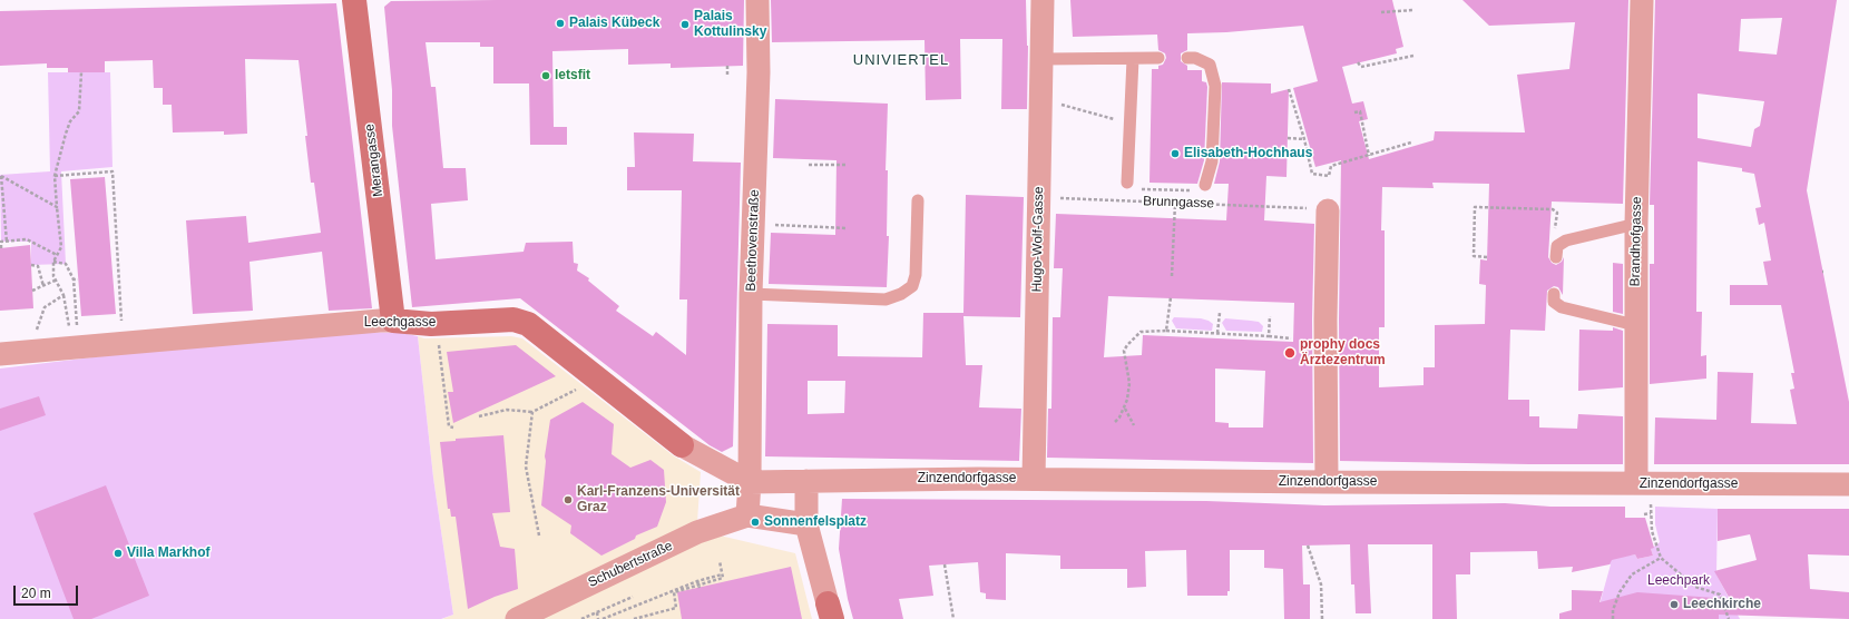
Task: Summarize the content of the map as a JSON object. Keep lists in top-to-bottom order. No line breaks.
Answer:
{"streets":{"street":["Merangasse","Hugo-Wolf-Gasse","Beethovenstraße","Brandhofgasse","Leechgasse","Zinzendorfgasse","Schubertstraße"],"path":["Brunngasse"]},"crossings":[["Merangasse","Leechgasse"],["Brunngasse","Hugo-Wolf-Gasse"],["Hugo-Wolf-Gasse","Zinzendorfgasse"],["Beethovenstraße","Leechgasse"],["Brandhofgasse","Zinzendorfgasse"]],"districts":["UNIVIERTEL"],"parks":["Leechpark"],"places":["Palais Kübeck","Palais Kottulinsky","letsfit","Elisabeth-Hochhaus","prophy docs Ärztezentrum","Karl-Franzens-Universität Graz","Sonnenfelsplatz","Villa Markhof","Leechkirche"],"scale_bar":"20 m"}
